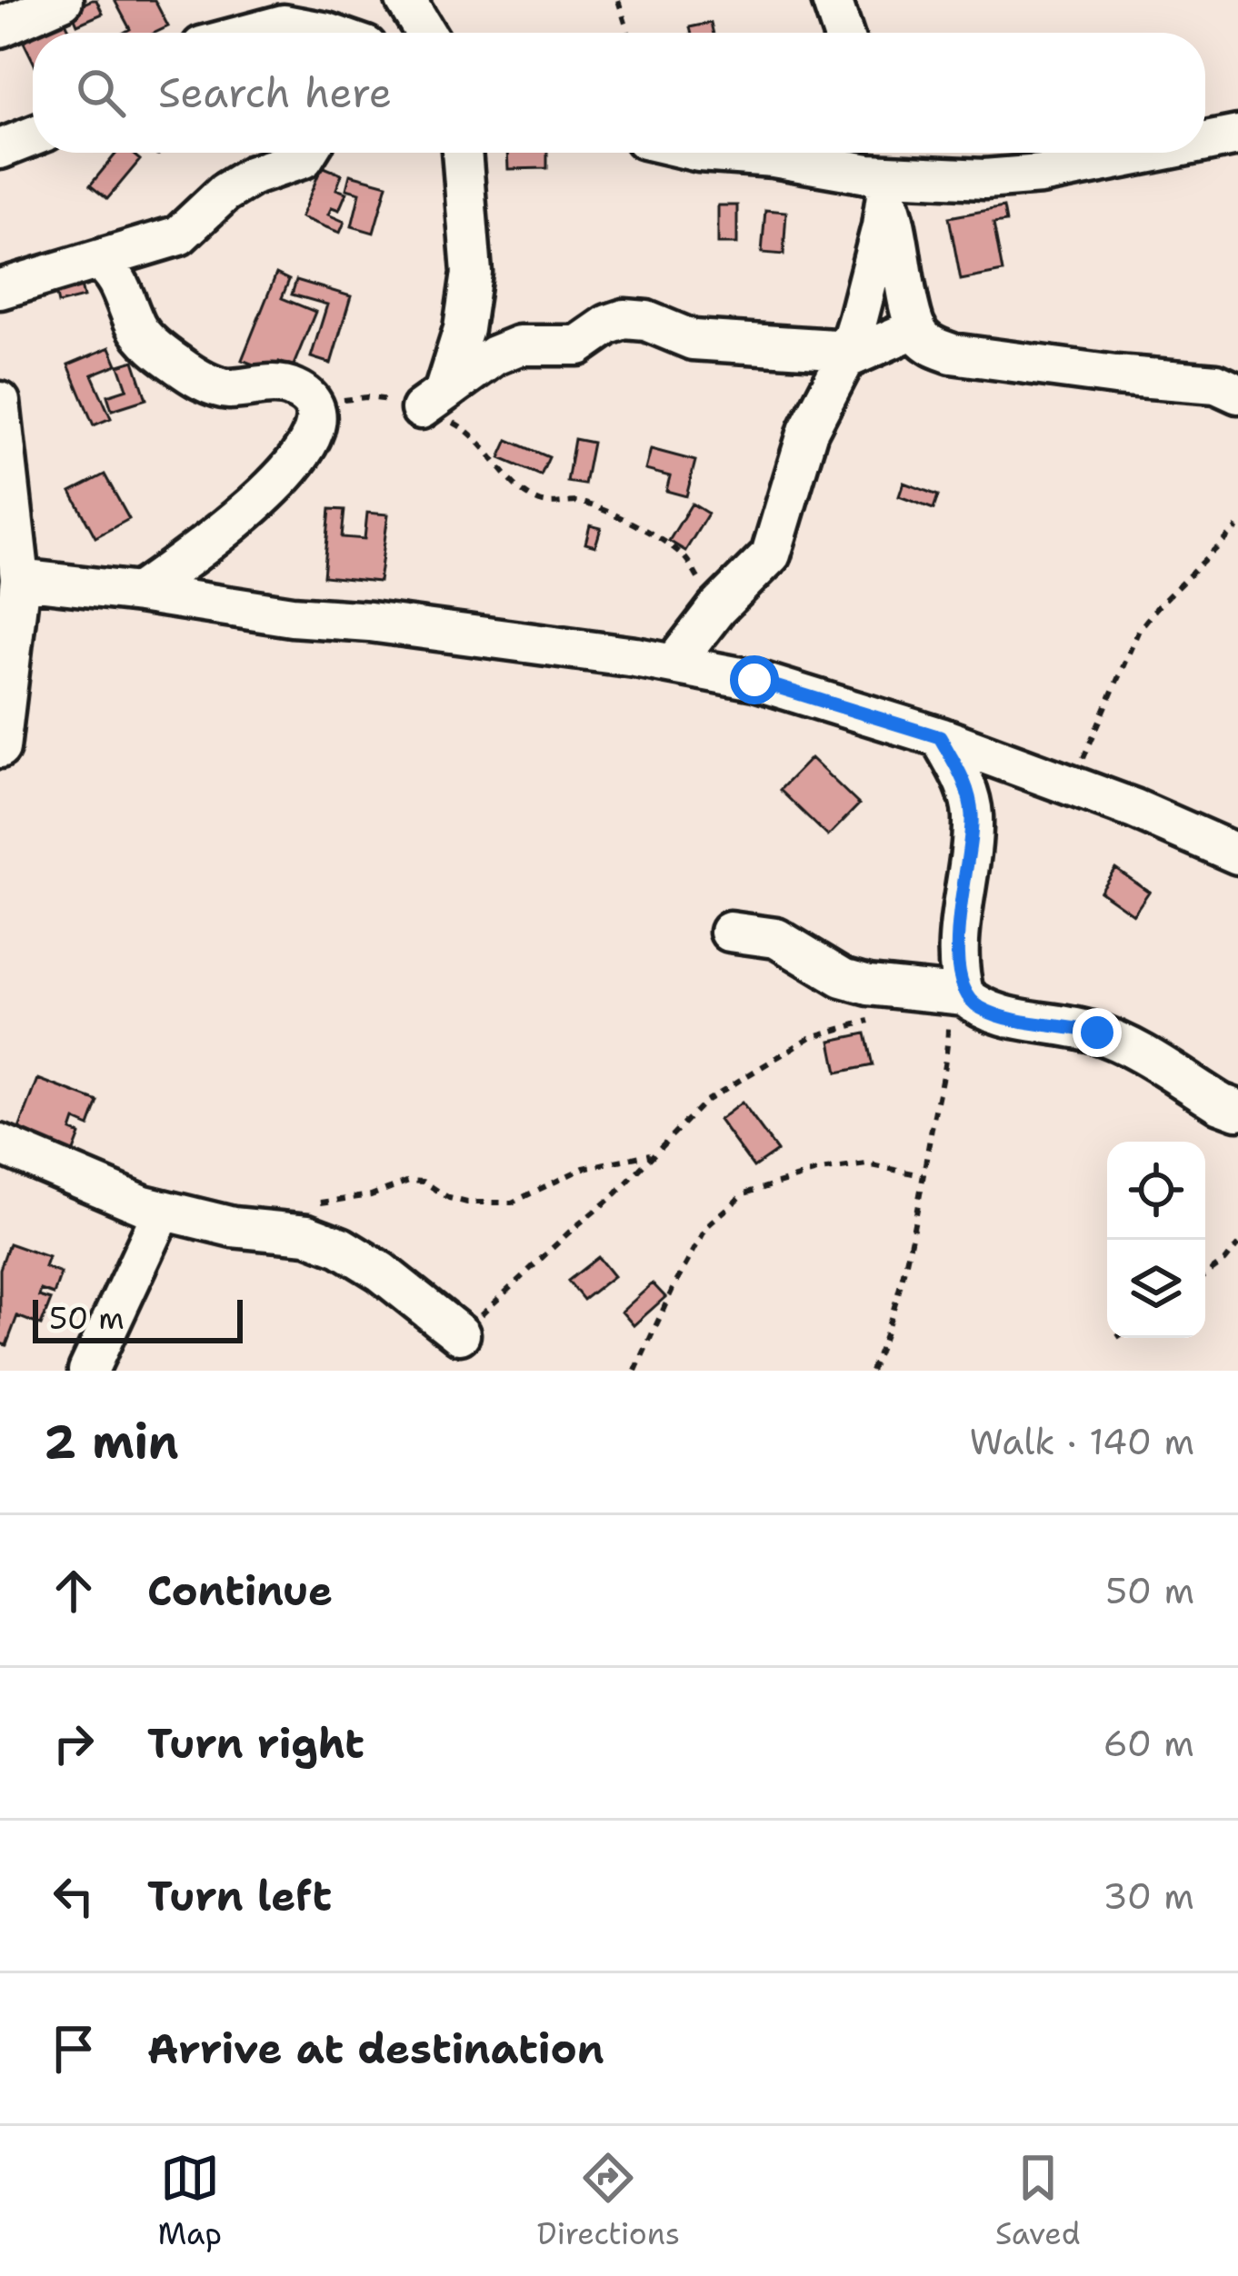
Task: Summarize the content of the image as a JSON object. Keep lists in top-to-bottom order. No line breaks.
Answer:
{"scale_bar":"50 m","page":{"search":"Search here","scale":"50 m","heading":["2 min","Walk · 140 m"],"list":[["Continue","50 m"],["Turn right","60 m"],["Turn left","30 m"],"Arrive at destination"],"nav":["Map","Directions","Saved"]}}
